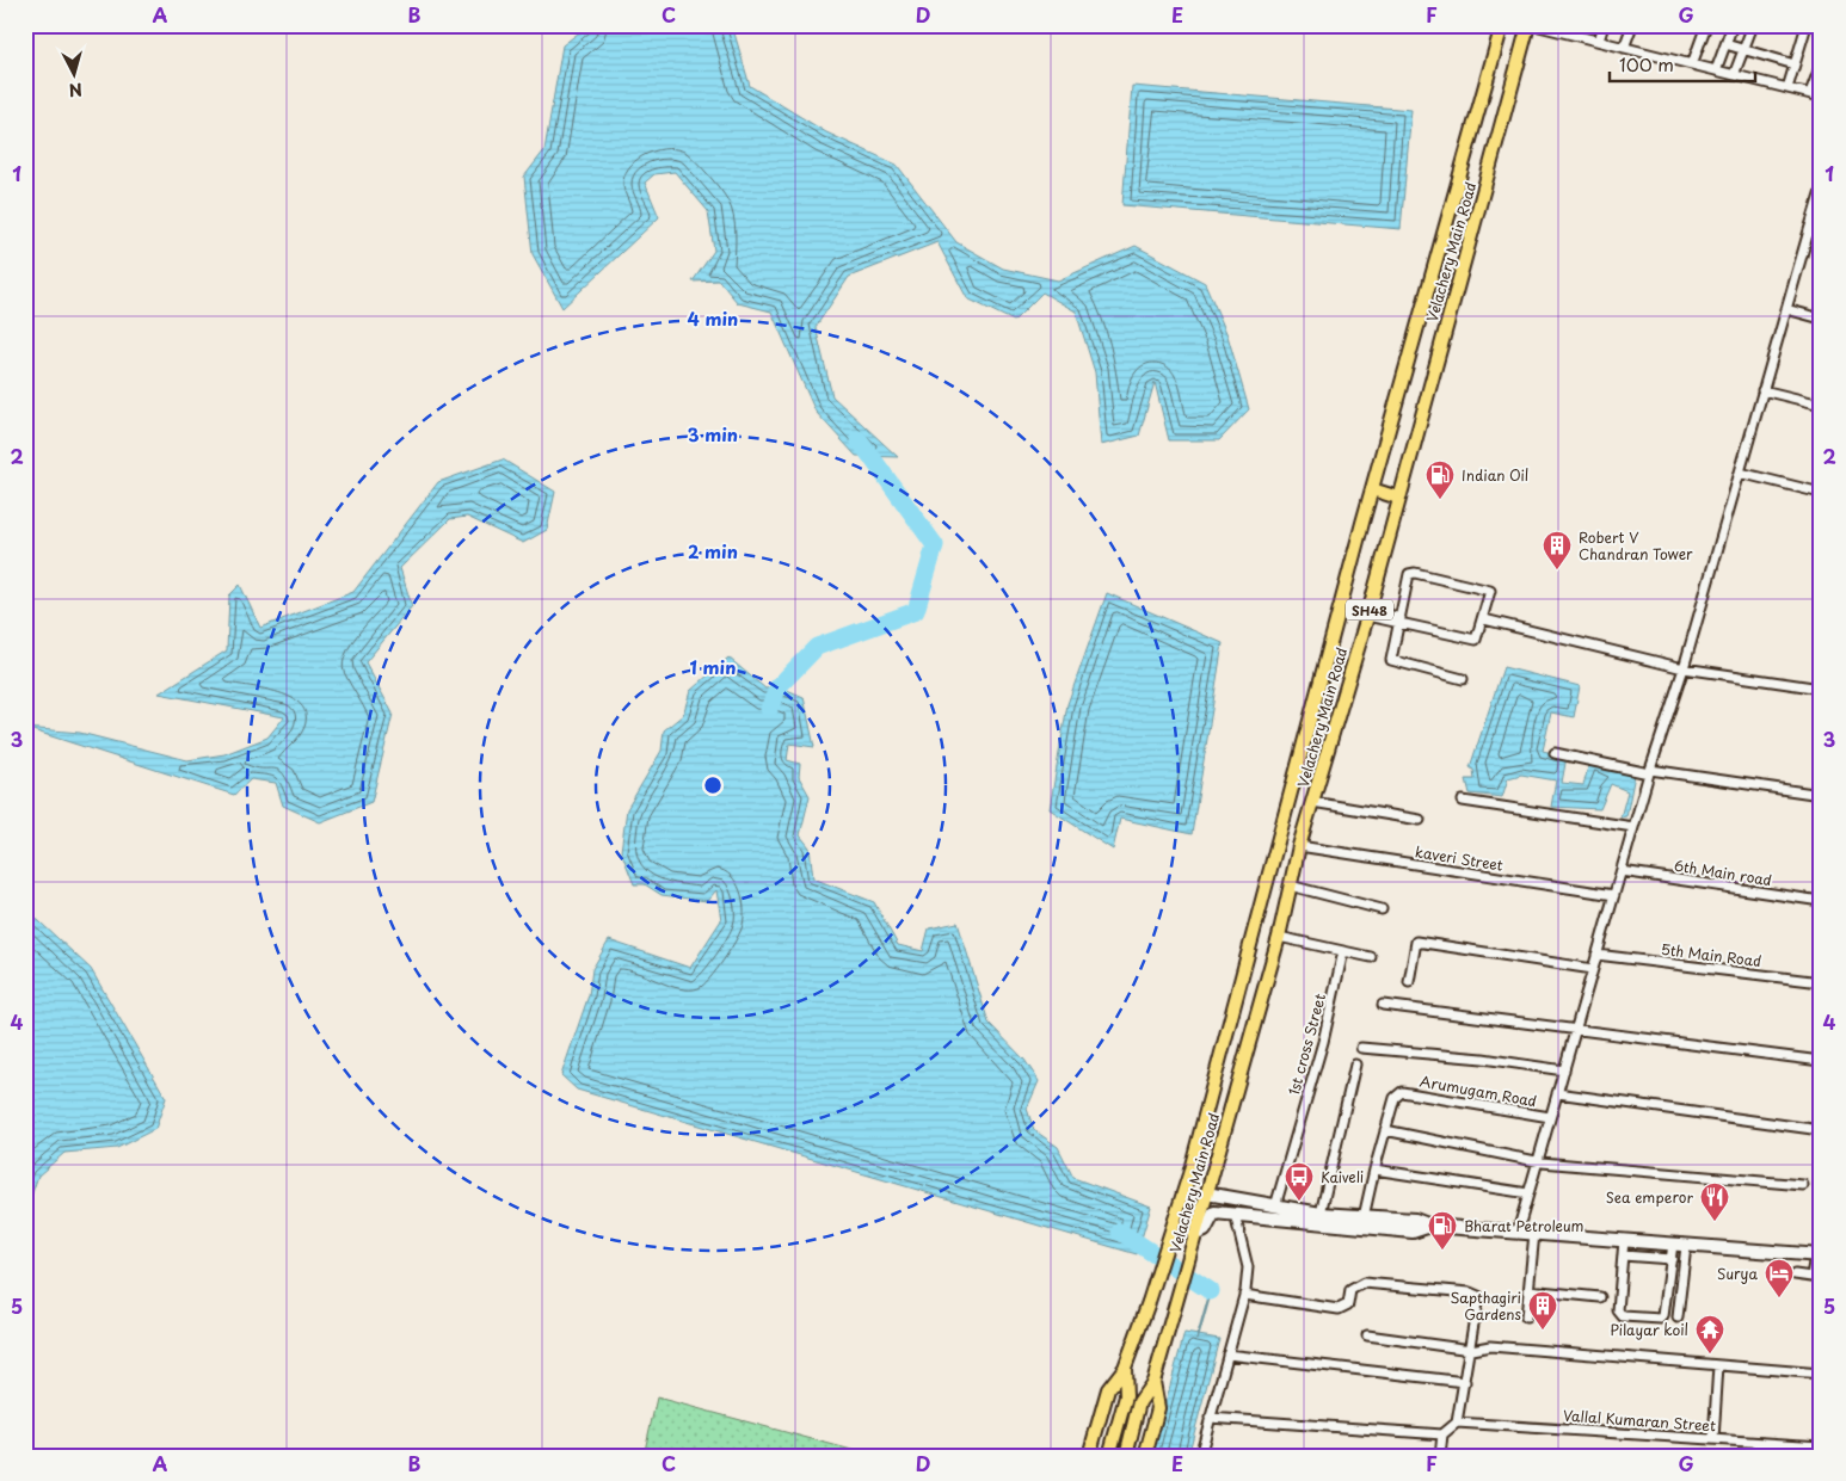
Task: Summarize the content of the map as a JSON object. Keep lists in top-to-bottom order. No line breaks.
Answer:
{"streets":{"main road":["Velachery Main Road","SH48"],"street":["kaveri Street","6th Main road","5th Main Road","1st cross Street","Arumugam Road","Vallal Kumaran Street"]},"crossings":[["Velachery Main Road","SH48"],["Velachery Main Road","kaveri Street"]],"places":{"fuel station":["Indian Oil","Bharat Petroleum"],"building":["Robert V Chandran Tower","Sapthagiri Gardens"],"bus stop":["Kaiveli"],"restaurant":["Sea emperor"],"hotel":["Surya"],"temple":["Pilayar koil"]},"scale_bar":"100 m","north":"bottom","grid":{"columns":["A","B","C","D","E","F","G"],"rows":["1","2","3","4","5"]},"rings":["4 min","3 min","2 min","1 min"]}
